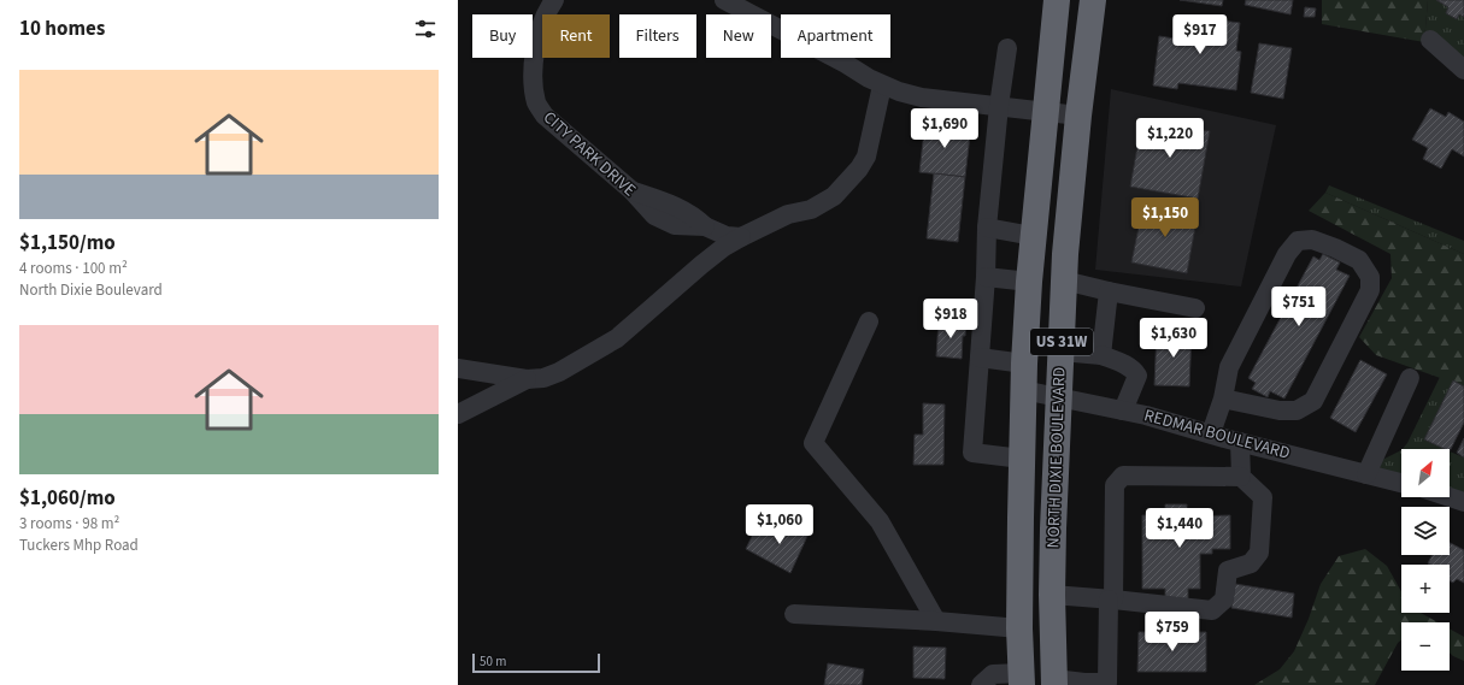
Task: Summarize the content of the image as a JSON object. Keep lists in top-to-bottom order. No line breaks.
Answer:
{"streets":{"highway":["US 31W","NORTH DIXIE BOULEVARD"],"street":["CITY PARK DRIVE","REDMAR BOULEVARD"]},"crossings":[["REDMAR BOULEVARD","NORTH DIXIE BOULEVARD"]],"scale_bar":"50 m","north":"top right","page":{"heading":"10 homes","price":["$917","$1,690","$1,220","$1,150","$751","$918","$1,630","$1,060","$1,440","$759"],"chip":["Buy","Rent","Filters","New","Apartment"],"list":[{"name":"$1,150/mo","note":"4 rooms · 100 m² · North Dixie Boulevard"},{"name":"$1,060/mo","note":"3 rooms · 98 m² · Tuckers Mhp Road"}],"map_buttons":["+","−"],"scale":"50 m"}}
